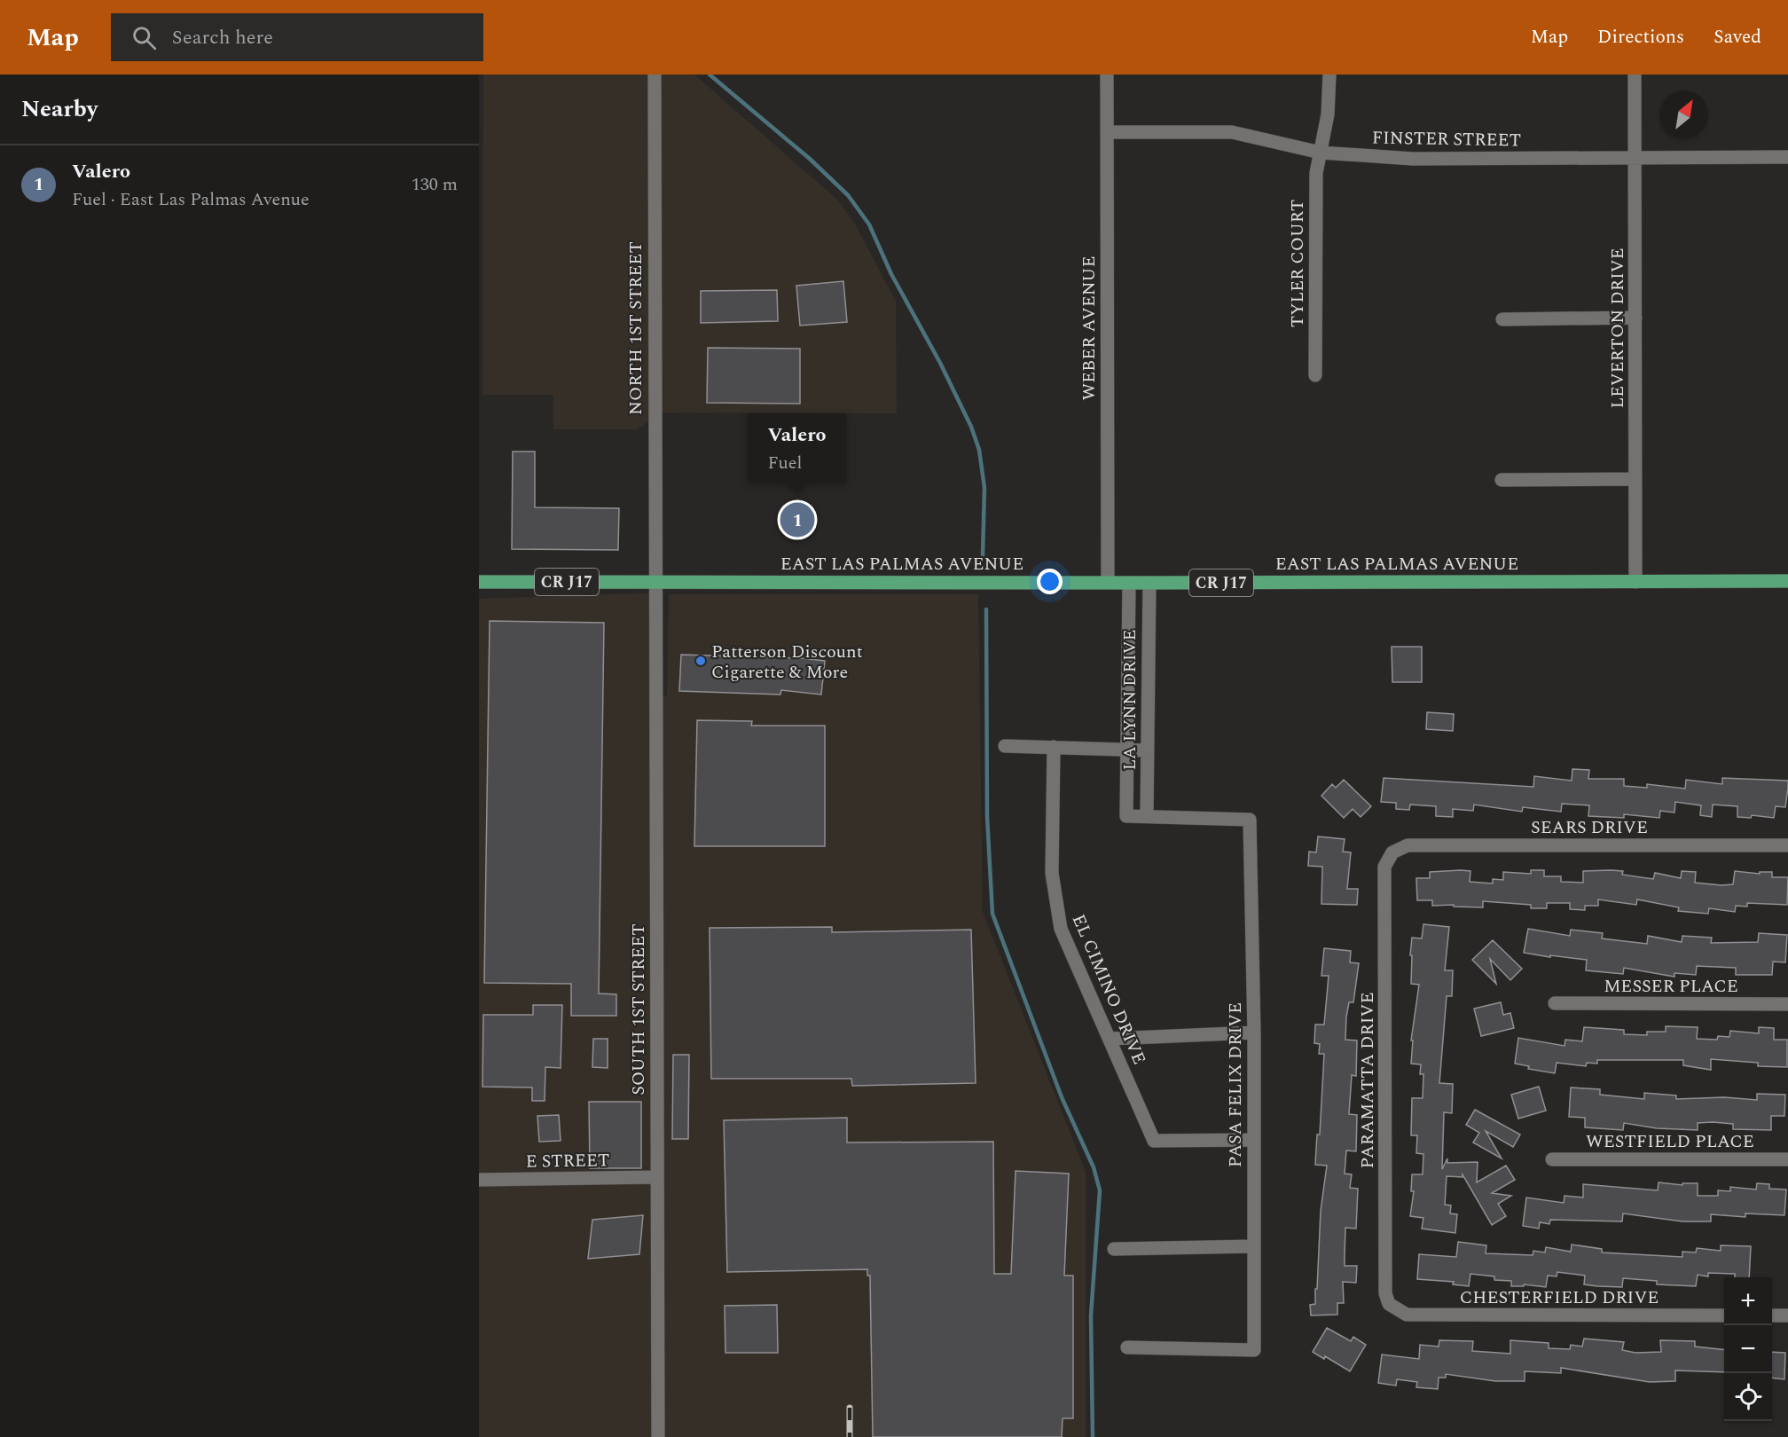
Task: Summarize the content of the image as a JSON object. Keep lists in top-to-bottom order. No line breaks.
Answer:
{"streets":{"main road":["EAST LAS PALMAS AVENUE","CR J17"],"street":["FINSTER STREET","TYLER COURT","NORTH 1ST STREET","WEBER AVENUE","LEVERTON DRIVE","LA LYNN DRIVE","SEARS DRIVE","MESSER PLACE","EL CIMINO DRIVE","SOUTH 1ST STREET","PARAMATTA DRIVE","PASA FELIX DRIVE","WESTFIELD PLACE","E STREET","CHESTERFIELD DRIVE"]},"crossings":[["FINSTER STREET","TYLER COURT"],["FINSTER STREET","WEBER AVENUE"],["FINSTER STREET","LEVERTON DRIVE"],["NORTH 1ST STREET","EAST LAS PALMAS AVENUE"],["NORTH 1ST STREET","CR J17"],["NORTH 1ST STREET","SOUTH 1ST STREET"],["WEBER AVENUE","EAST LAS PALMAS AVENUE"],["LEVERTON DRIVE","EAST LAS PALMAS AVENUE"],["EAST LAS PALMAS AVENUE","CR J17"],["EAST LAS PALMAS AVENUE","LA LYNN DRIVE"],["EAST LAS PALMAS AVENUE","SOUTH 1ST STREET"],["CR J17","SOUTH 1ST STREET"],["LA LYNN DRIVE","PASA FELIX DRIVE"],["SEARS DRIVE","PARAMATTA DRIVE"],["EL CIMINO DRIVE","PASA FELIX DRIVE"],["SOUTH 1ST STREET","E STREET"],["PARAMATTA DRIVE","CHESTERFIELD DRIVE"]],"places":["Patterson Discount Cigarette & More"],"north":"top right","page":{"header":"Map","search":"Search here","nav":["Map","Directions","Saved"],"heading":"Nearby","list":[{"mark":"1","name":"Valero","note":"Fuel · East Las Palmas Avenue","value":"130 m"}],"popup":["Valero","Fuel"],"pins":"1","map_buttons":["+","−"]}}
